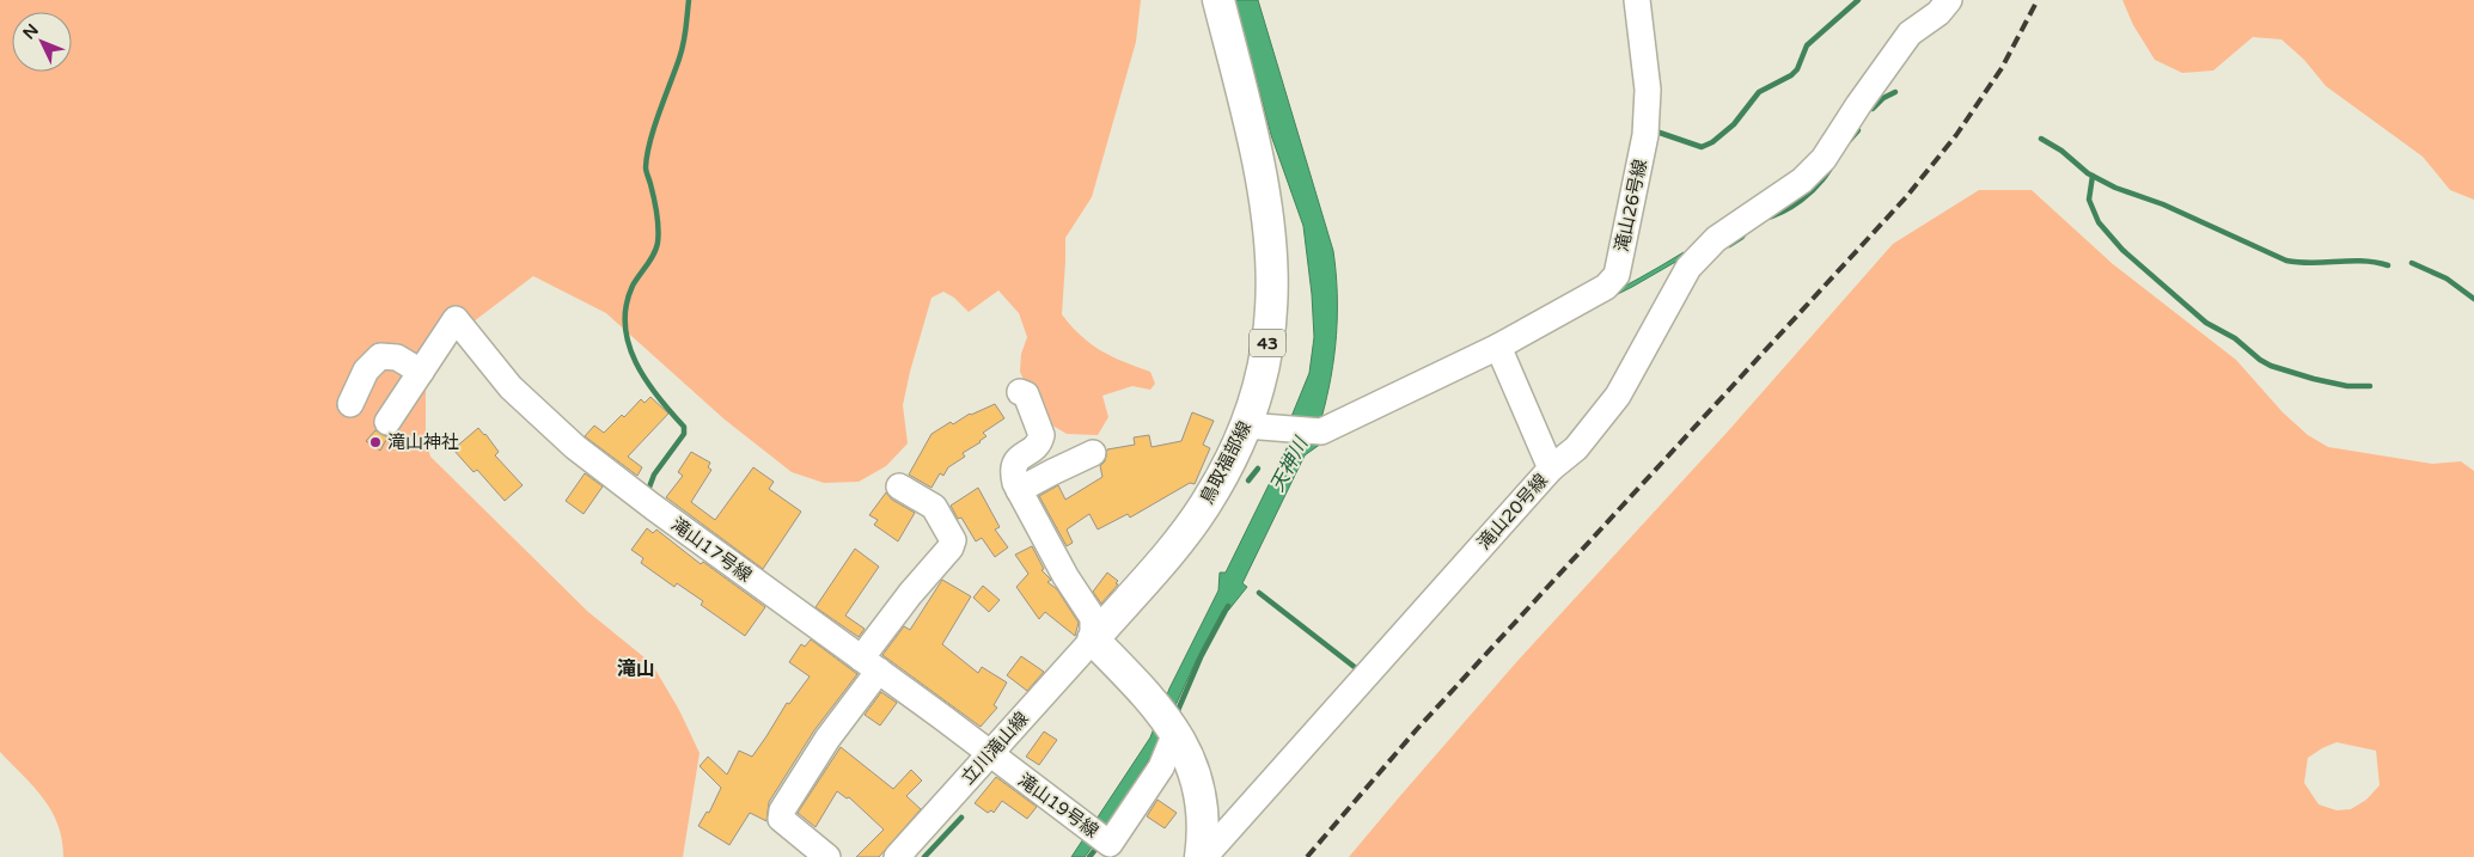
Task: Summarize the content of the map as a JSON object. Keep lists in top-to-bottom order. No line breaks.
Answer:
{"streets":{"main road":["43","鳥取福部線"],"street":["滝山26号線","滝山20号線","滝山17号線","立川滝山線","滝山19号線"]},"crossings":[["滝山26号線","滝山20号線"],["鳥取福部線","立川滝山線"],["滝山17号線","立川滝山線"],["滝山17号線","滝山19号線"],["立川滝山線","滝山19号線"]],"districts":["滝山"],"water":["天神川"],"places":["滝山神社"],"north":"top left"}
